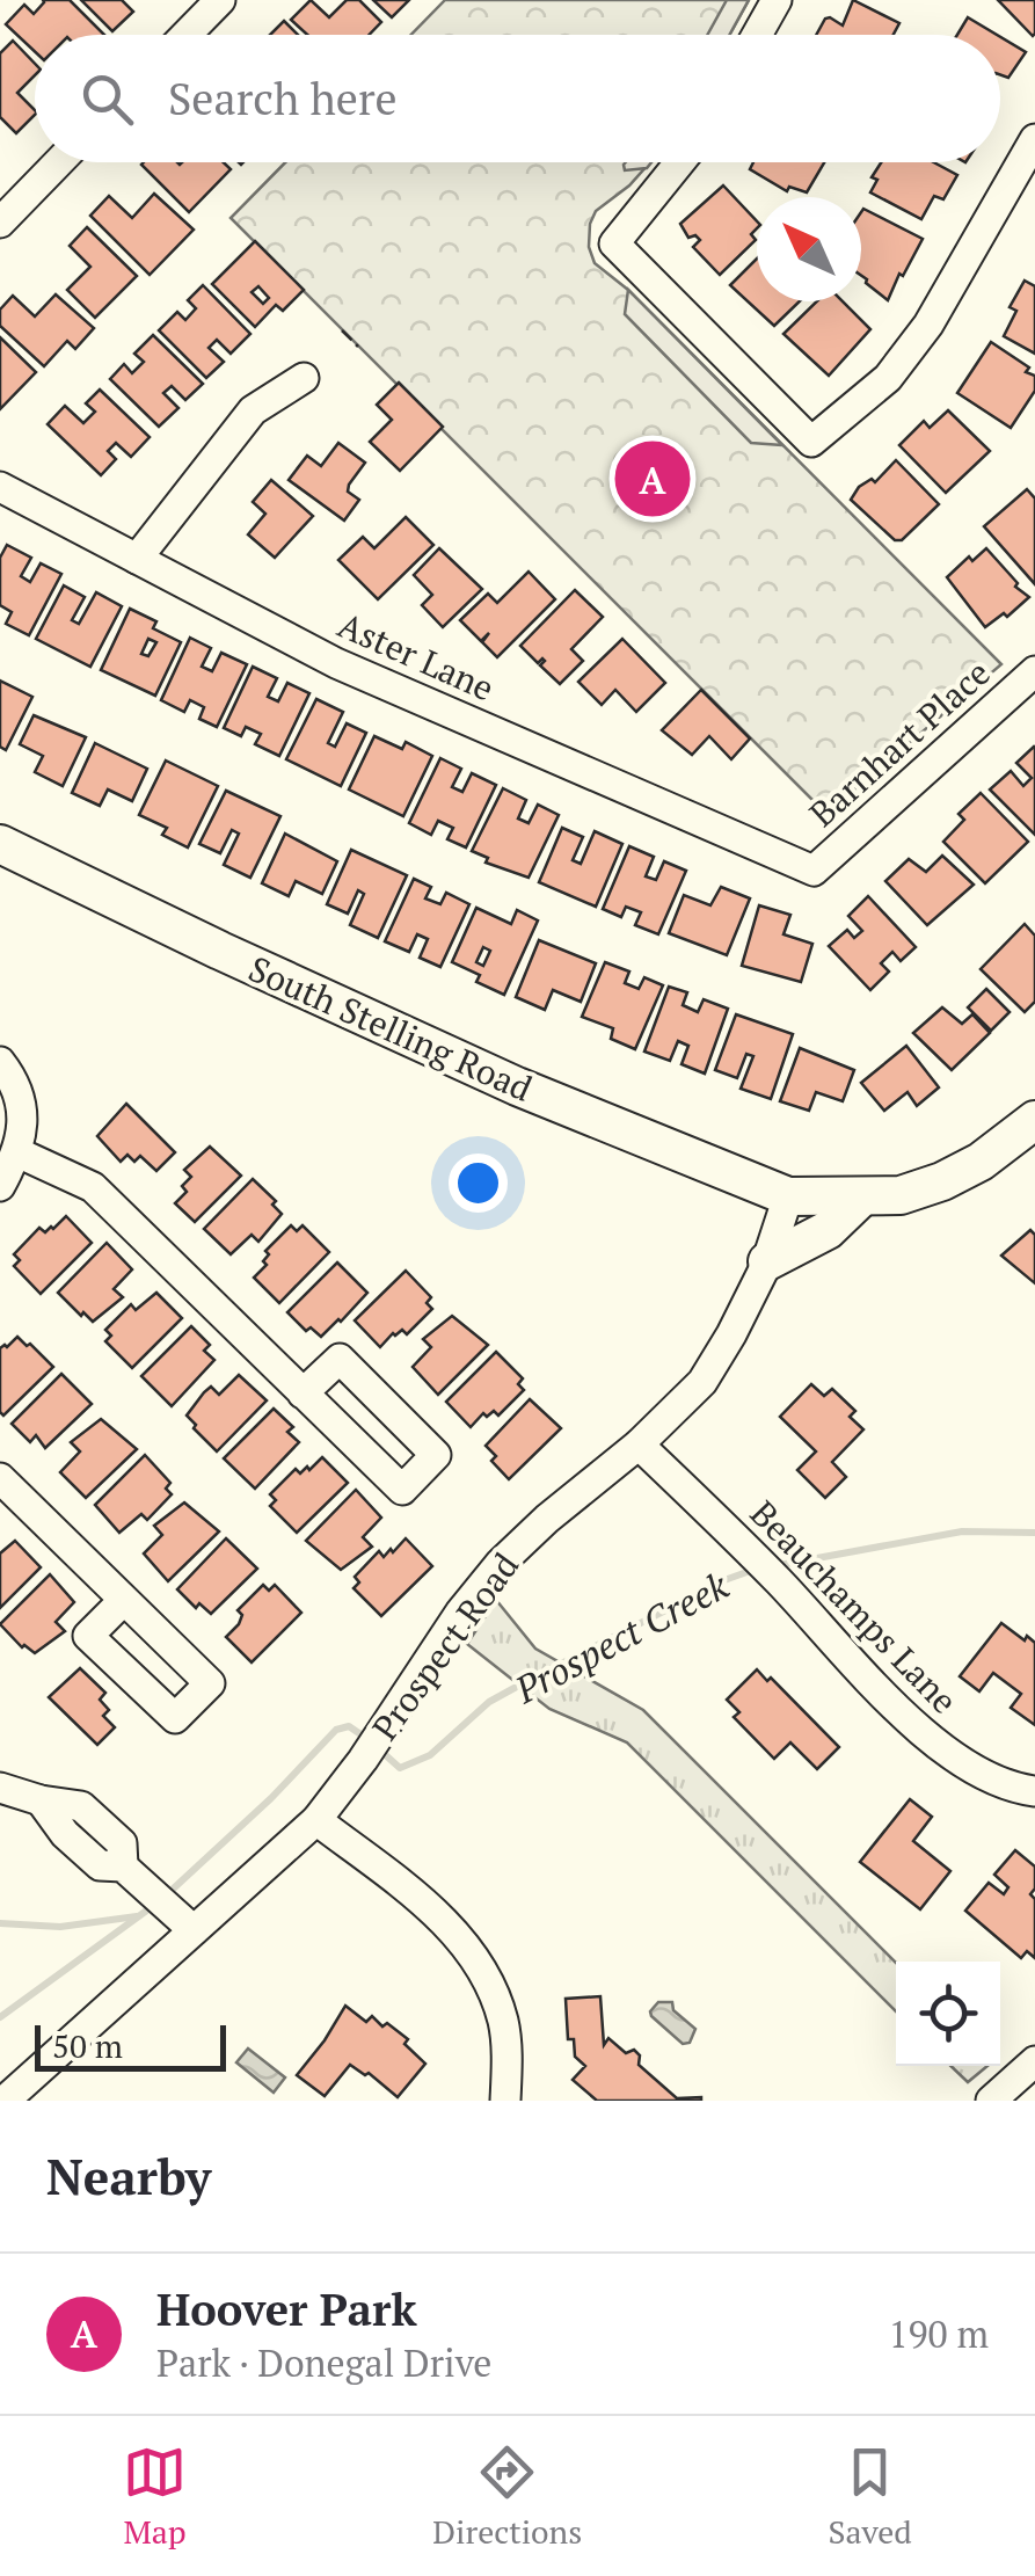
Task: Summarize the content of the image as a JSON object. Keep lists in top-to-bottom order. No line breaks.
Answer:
{"streets":{"main road":["South Stelling Road"],"street":["Aster Lane","Barnhart Place","Beauchamps Lane","Prospect Road"]},"crossings":[["Aster Lane","Barnhart Place"],["South Stelling Road","Prospect Road"],["Beauchamps Lane","Prospect Road"]],"water":["Prospect Creek"],"scale_bar":"50 m","north":"top left","page":{"search":"Search here","pins":"A","scale":"50 m","heading":"Nearby","list":[{"mark":"A","name":"Hoover Park","note":"Park · Donegal Drive","value":"190 m"}],"nav":["Map","Directions","Saved"]}}
